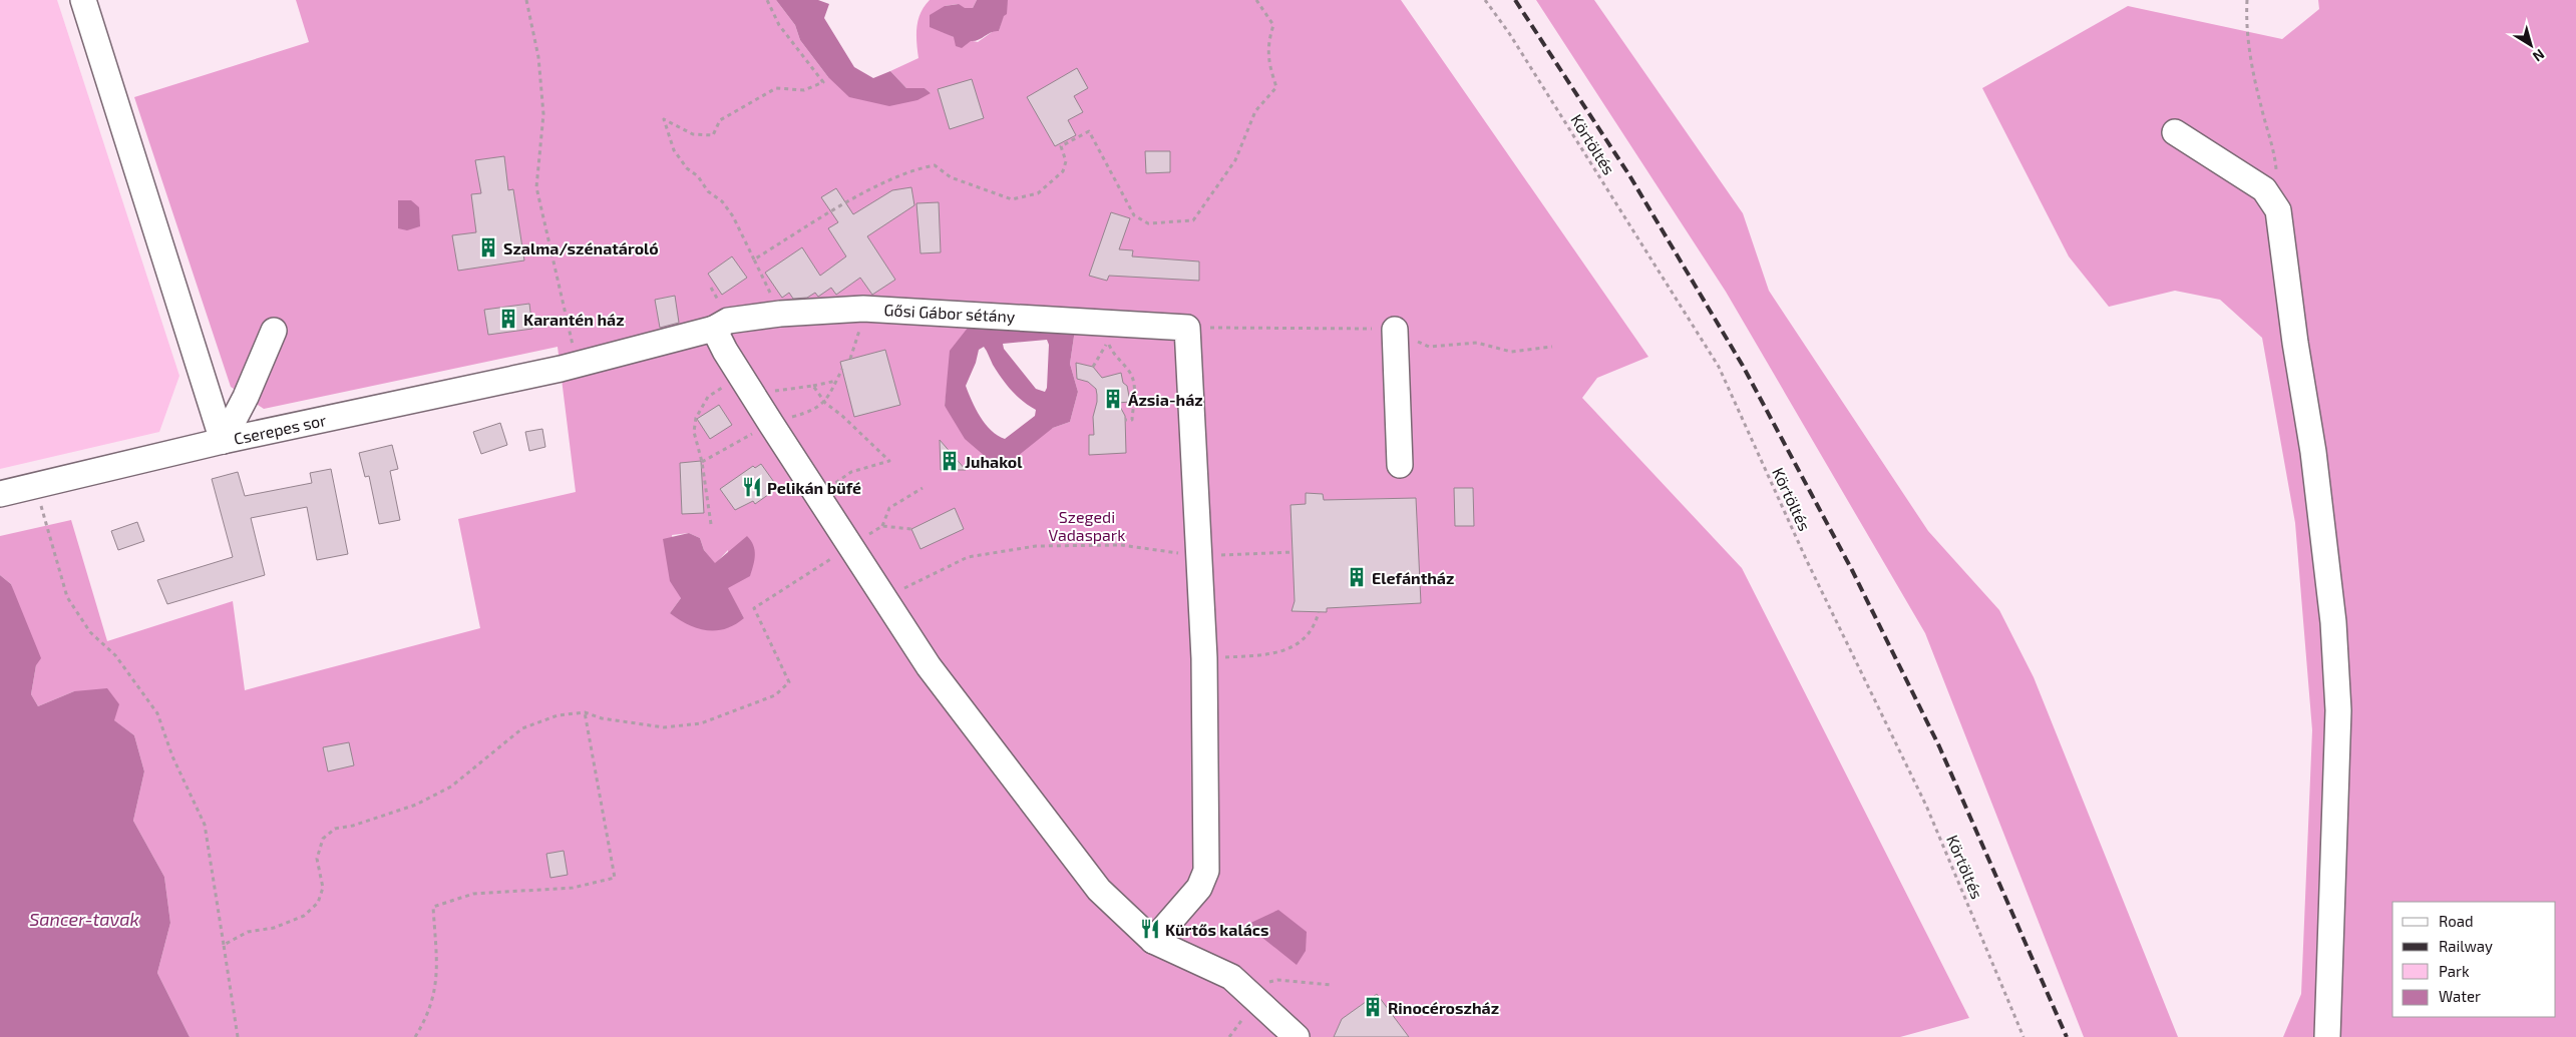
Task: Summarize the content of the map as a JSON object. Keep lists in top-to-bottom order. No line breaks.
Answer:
{"streets":{"street":["Gősi Gábor sétány","Cserepes sor"],"path":["Körtöltés"]},"crossings":[["Gősi Gábor sétány","Cserepes sor"]],"water":["Sancer-tavak"],"parks":["Szegedi Vadaspark"],"places":{"building":["Szalma/szénatároló","Karantén ház","Ázsia-ház","Juhakol","Elefántház","Rinocéroszház"],"restaurant":["Pelikán büfé","Kürtős kalács"]},"legend":["Road","Railway","Park","Water"],"north":"bottom right"}
